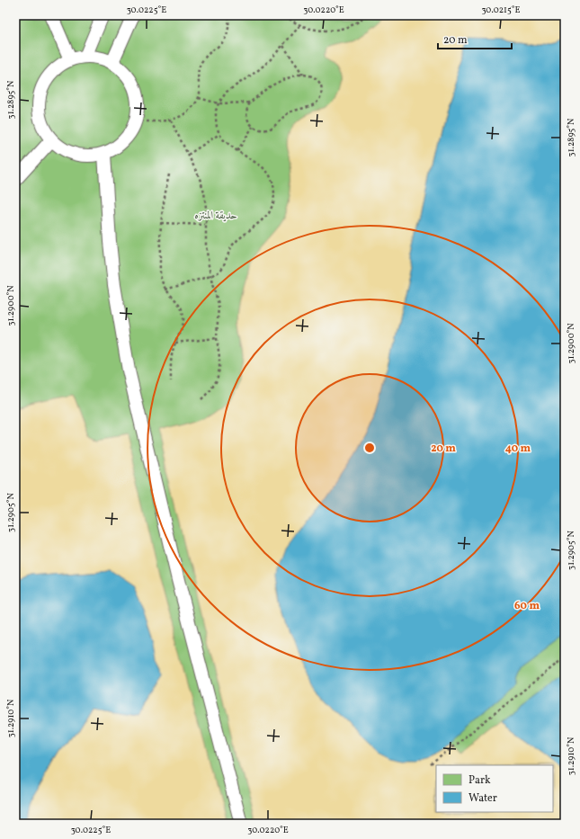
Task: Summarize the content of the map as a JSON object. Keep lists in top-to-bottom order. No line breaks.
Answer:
{"parks":["حديقة المنتزه"],"legend":["Park","Water"],"scale_bar":"20 m","coordinates":["30.0225°E","30.0220°E","30.0215°E","31.2895°N","31.2900°N","31.2905°N","31.2910°N"],"rings":["20 m","40 m","60 m"]}
